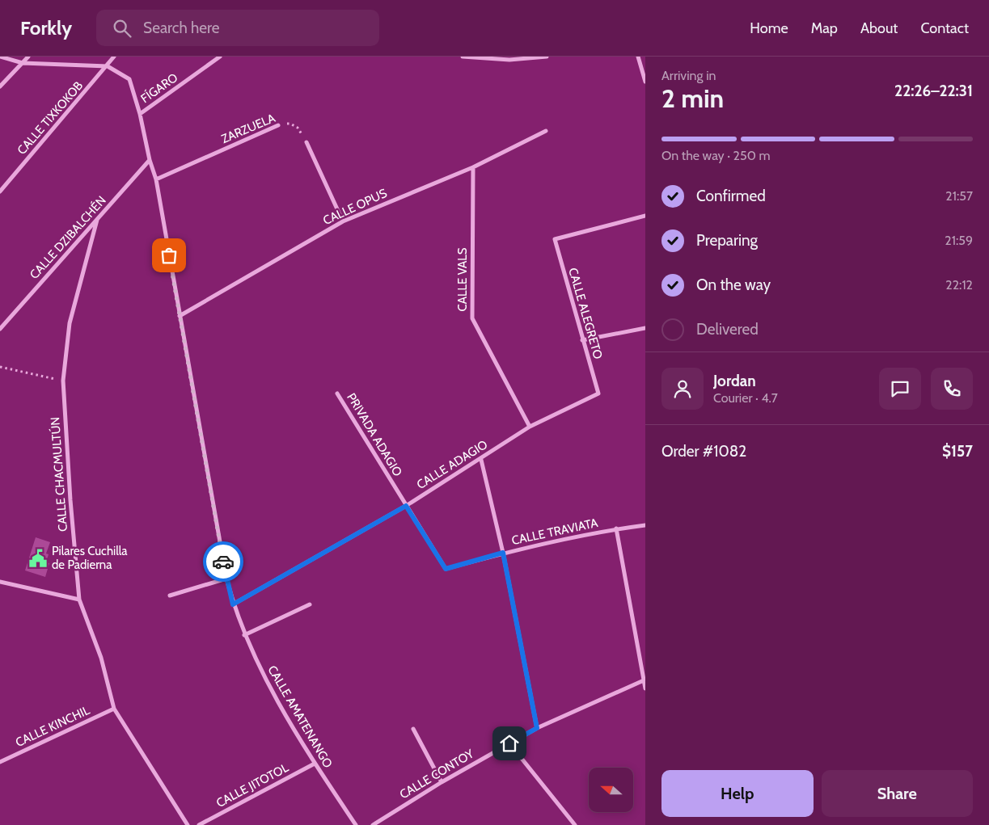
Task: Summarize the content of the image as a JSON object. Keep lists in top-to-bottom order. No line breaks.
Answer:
{"streets":{"street":["FÍGARO","CALLE TIXKOKOB","ZARZUELA","CALLE OPUS","CALLE DZIBALCHÉN","CALLE VALS","CALLE ALEGRETO","PRIVADA ADAGIO","CALLE ADAGIO","CALLE CHACMULTÚN","CALLE TRAVIATA","CALLE AMATENANGO","CALLE KINCHIL","CALLE CONTOY","CALLE JITOTOL"]},"crossings":[["FÍGARO","CALLE TIXKOKOB"],["FÍGARO","CALLE AMATENANGO"],["ZARZUELA","CALLE AMATENANGO"],["CALLE OPUS","CALLE VALS"],["CALLE OPUS","CALLE AMATENANGO"],["CALLE DZIBALCHÉN","CALLE CHACMULTÚN"],["CALLE DZIBALCHÉN","CALLE AMATENANGO"],["CALLE VALS","CALLE ADAGIO"],["CALLE ALEGRETO","CALLE ADAGIO"],["PRIVADA ADAGIO","CALLE ADAGIO"],["PRIVADA ADAGIO","CALLE TRAVIATA"],["CALLE ADAGIO","CALLE AMATENANGO"],["CALLE CHACMULTÚN","CALLE KINCHIL"],["CALLE AMATENANGO","CALLE JITOTOL"]],"places":{"public building":["Pilares Cuchilla de Padierna"]},"north":"left","page":{"header":"Forkly","search":"Search here","nav":["Home","Map","About","Contact"],"heading":["2 min","Arriving in","22:26–22:31"],"panel":["Jordan","Courier · 4.7","Order #1082","$157"],"bar":"On the way · 250 m","list":[["Confirmed","21:57"],["Preparing","21:59"],["On the way","22:12"],"Delivered"],"buttons":["Help","Share"]}}
